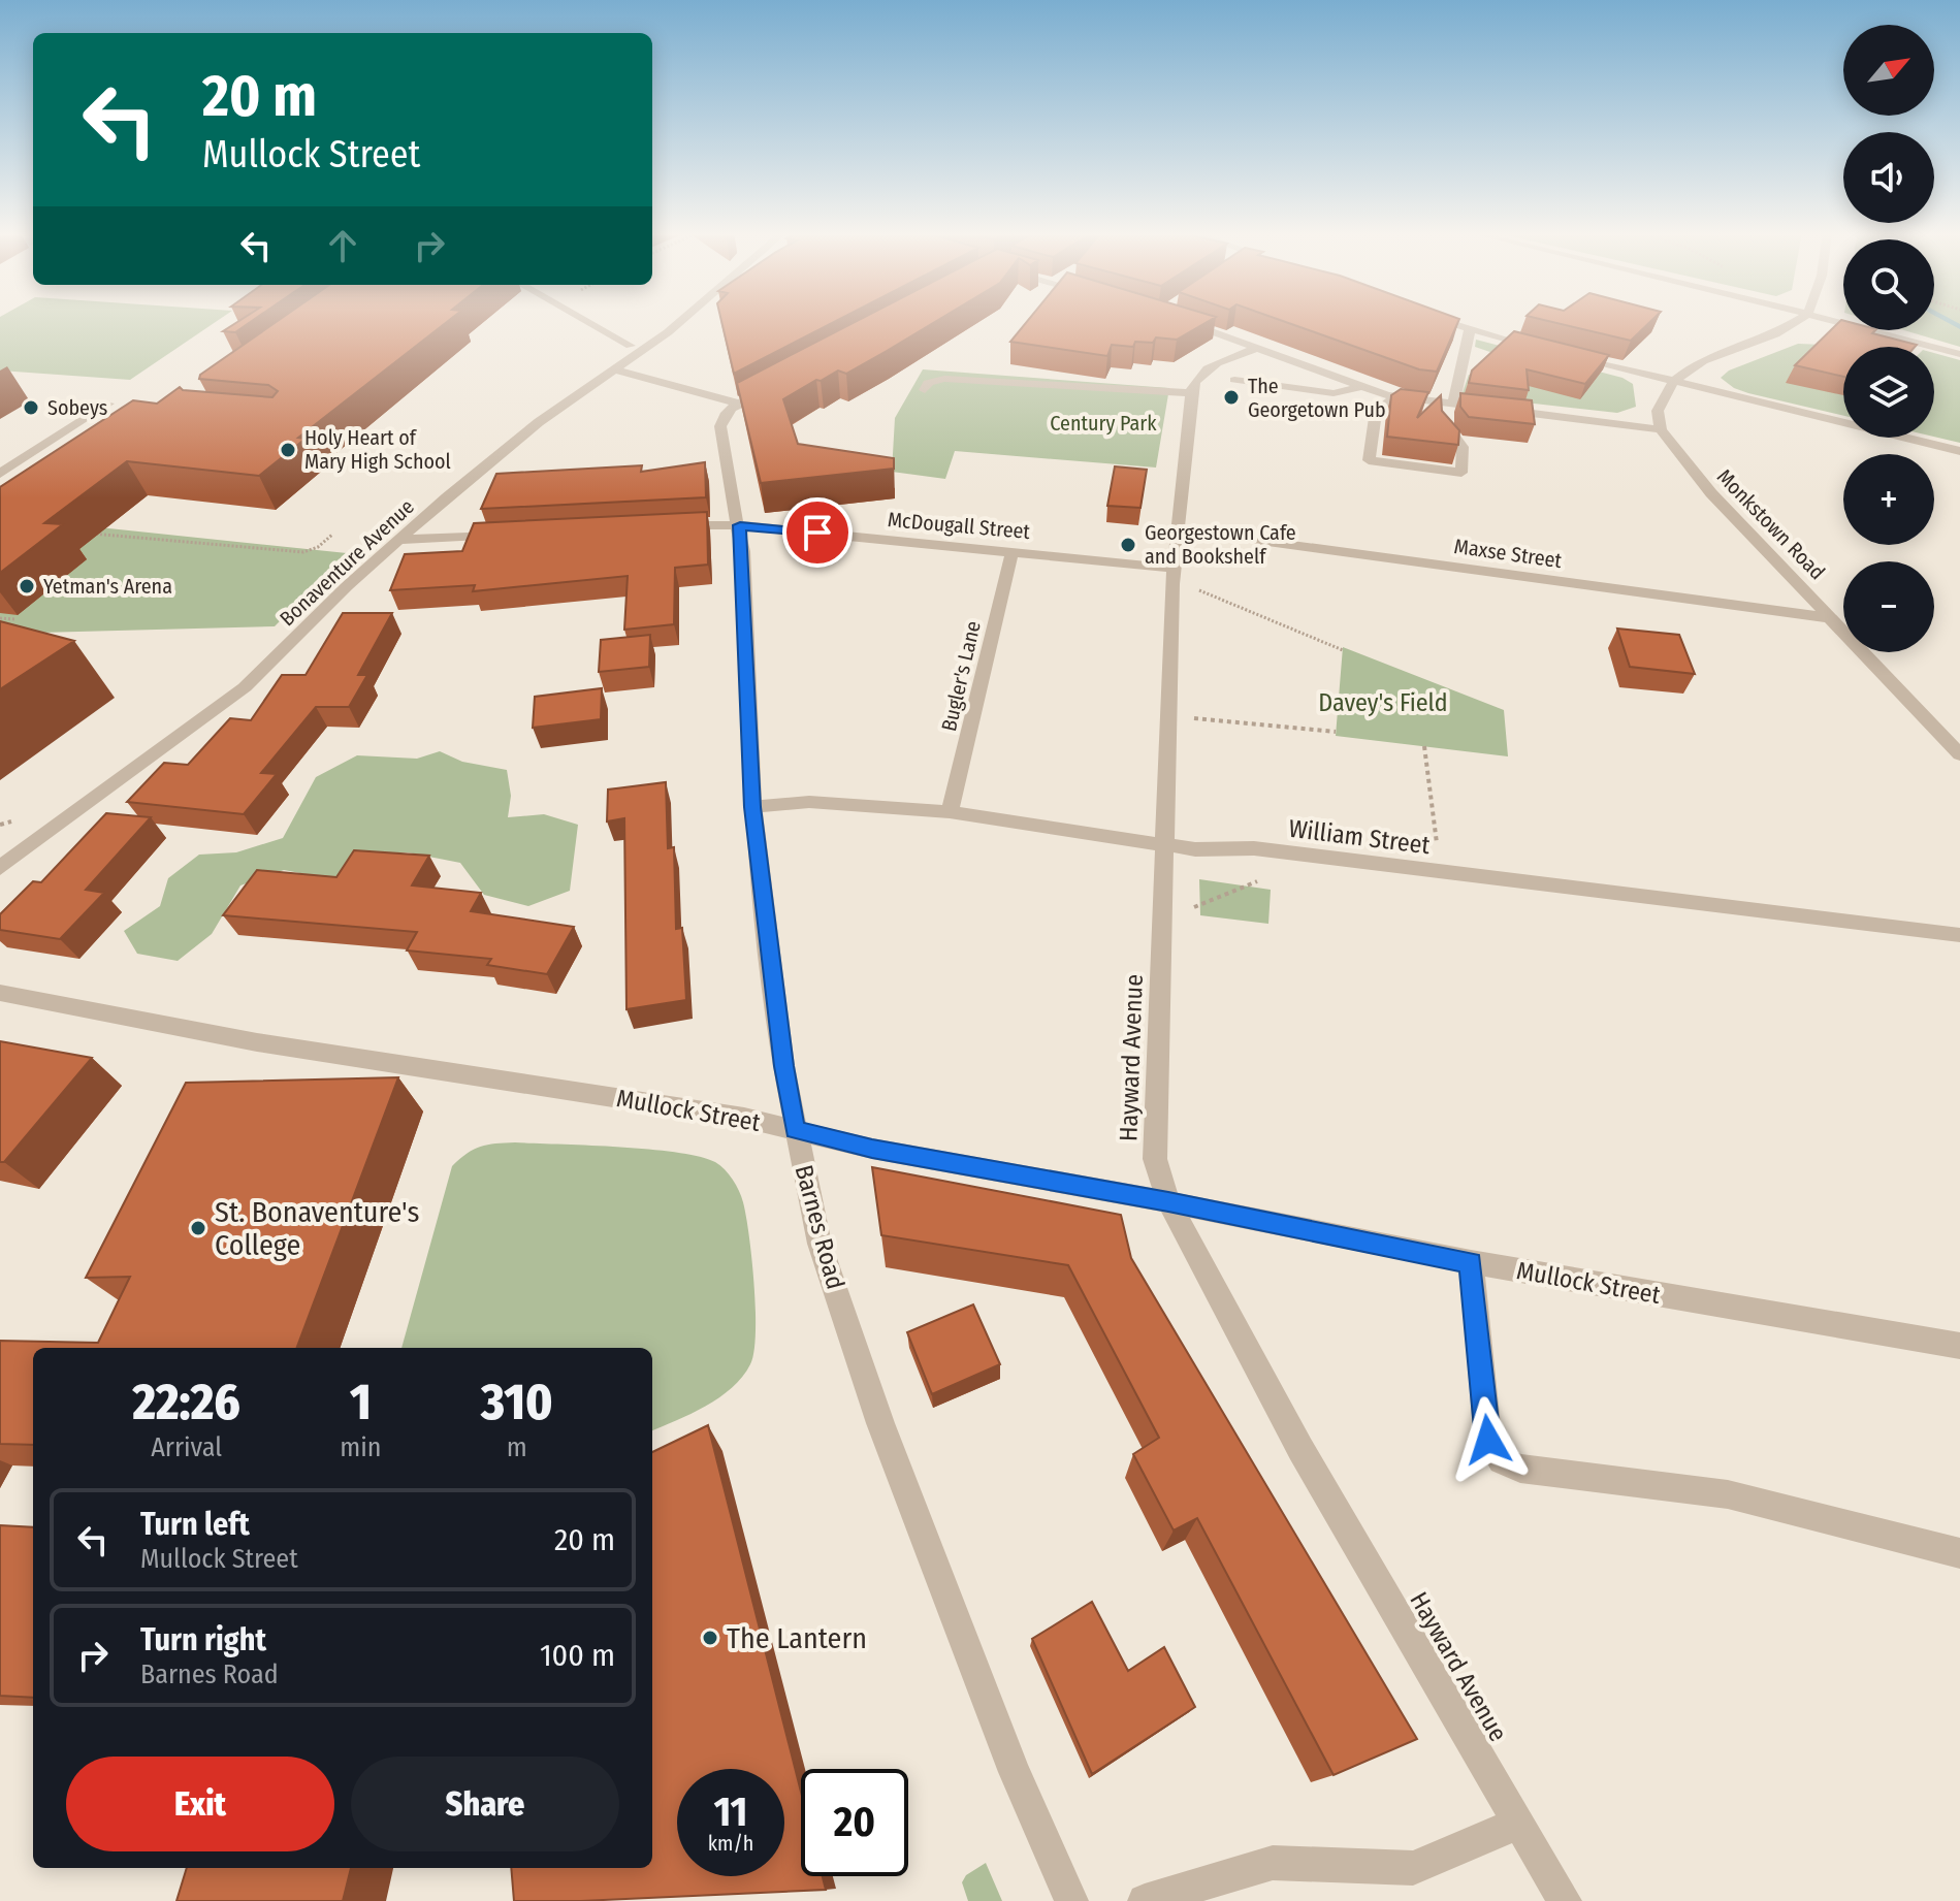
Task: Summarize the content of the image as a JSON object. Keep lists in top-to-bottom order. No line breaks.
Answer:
{"streets":{"street":["Monkstown Road","McDougall Street","Maxse Street","Bonaventure Avenue","Bugler's Lane","William Street","Hayward Avenue","Mullock Street","Barnes Road"]},"crossings":[["Monkstown Road","Maxse Street"],["McDougall Street","Bugler's Lane"],["McDougall Street","Hayward Avenue"],["McDougall Street","Barnes Road"],["Maxse Street","Hayward Avenue"],["Bugler's Lane","William Street"],["William Street","Hayward Avenue"],["William Street","Barnes Road"],["Hayward Avenue","Mullock Street"],["Mullock Street","Barnes Road"]],"parks":["Century Park","Davey's Field"],"places":["The Georgetown Pub","Sobeys","Holy Heart of Mary High School","Georgestown Cafe and Bookshelf","Yetman's Arena","St. Bonaventure's College","The Lantern"],"north":"top right","page":{"map_buttons":["+","−"],"turn":["20 m","Mullock Street"],"eta":["22:26","Arrival","1","min","310","m"],"list":[{"name":"Turn left","note":"Mullock Street","value":"20 m"},{"name":"Turn right","note":"Barnes Road","value":"100 m"}],"buttons":["Exit","Share"],"speed":"11 km/h","limit":"20"}}
